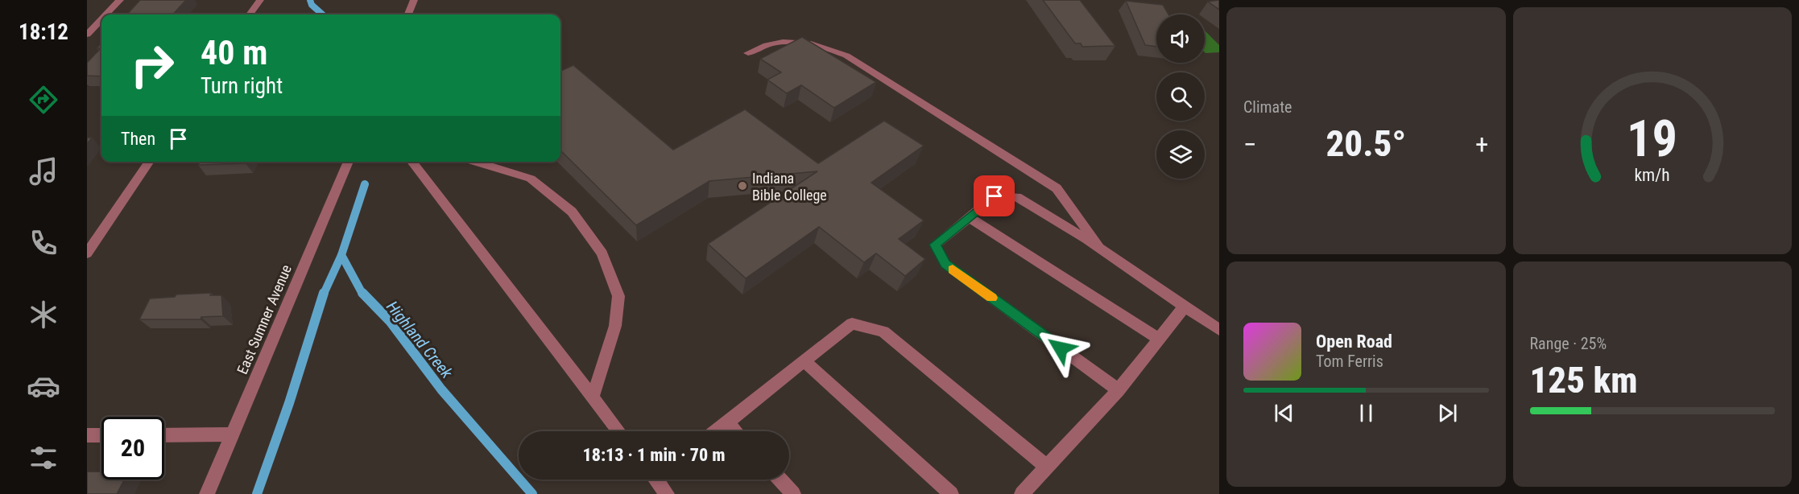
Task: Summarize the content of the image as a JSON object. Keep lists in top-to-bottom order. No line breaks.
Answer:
{"streets":{"street":["East Sumner Avenue"]},"water":["Highland Creek"],"places":["Indiana Bible College"],"page":{"tabs":"18:12","tile":["Climate",["Range · 25%","125 km"]],"turn":["40 m","Turn right"],"then":"Then","heat":["−","20.5°","+"],"song":["Open Road","Tom Ferris"],"limit":"20","trip":"18:13 · 1 min · 70 m","gauge":["19","km/h"]}}
